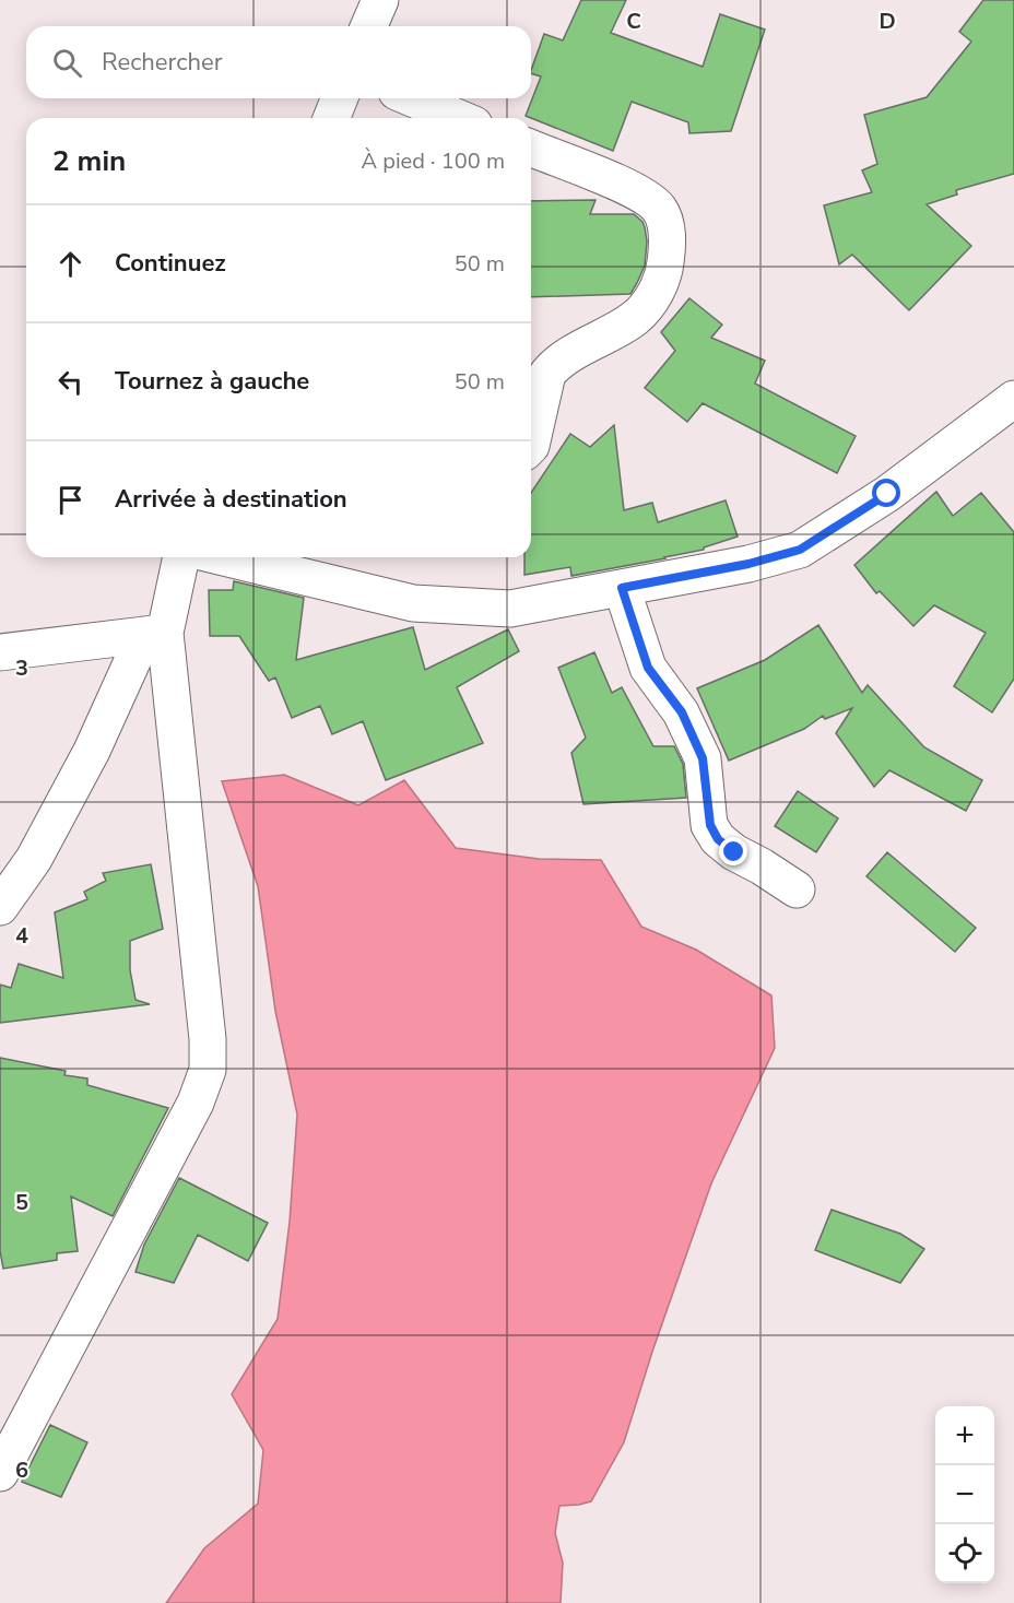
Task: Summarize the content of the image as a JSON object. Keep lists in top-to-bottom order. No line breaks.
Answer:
{"page":{"search":"Rechercher","heading":["2 min","À pied · 100 m"],"list":[["Continuez","50 m"],["Tournez à gauche","50 m"],"Arrivée à destination"],"map_buttons":["+","−"]},"grid":{"columns":["C","D"],"rows":["3","4","5","6"]}}
